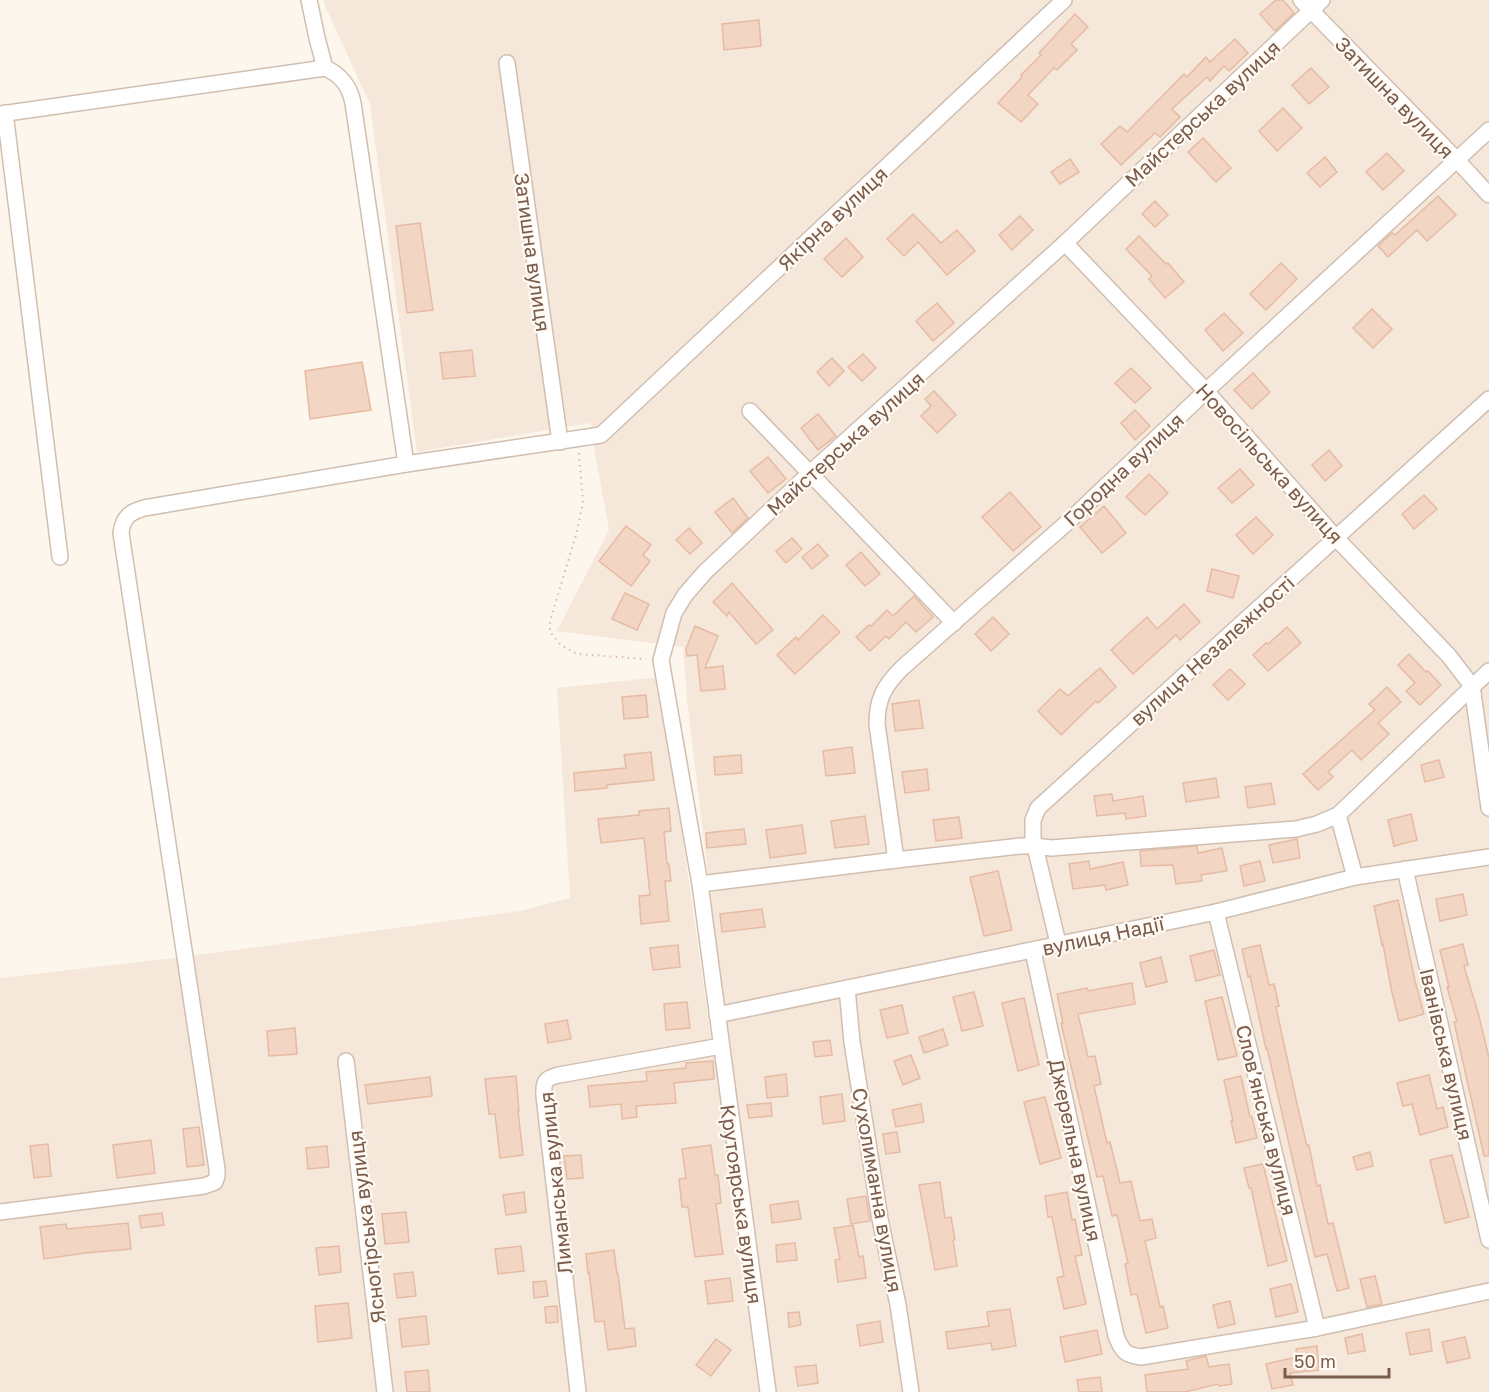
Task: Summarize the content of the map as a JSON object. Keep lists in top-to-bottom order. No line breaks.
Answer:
{"streets":{"street":["Затишна вулиця","Майстерська вулиця","Якірна вулиця","Новосільська вулиця","Городна вулиця","вулиця Незалежності","вулиця Надії","Іванівська вулиця","Словʼянська вулиця","Джерельна вулиця","Лиманська вулиця","Сухолиманна вулиця","Крутоярська вулиця","Ясногірська вулиця"]},"crossings":[["Затишна вулиця","Майстерська вулиця"],["Затишна вулиця","Городна вулиця"],["Майстерська вулиця","Новосільська вулиця"],["Майстерська вулиця","вулиця Надії"],["Майстерська вулиця","Крутоярська вулиця"],["Новосільська вулиця","Городна вулиця"],["Новосільська вулиця","вулиця Незалежності"],["вулиця Незалежності","вулиця Надії"],["вулиця Надії","Іванівська вулиця"],["вулиця Надії","Словʼянська вулиця"],["вулиця Надії","Джерельна вулиця"],["вулиця Надії","Сухолиманна вулиця"],["вулиця Надії","Крутоярська вулиця"],["Словʼянська вулиця","Джерельна вулиця"],["Лиманська вулиця","Крутоярська вулиця"]],"scale_bar":"50 m"}
